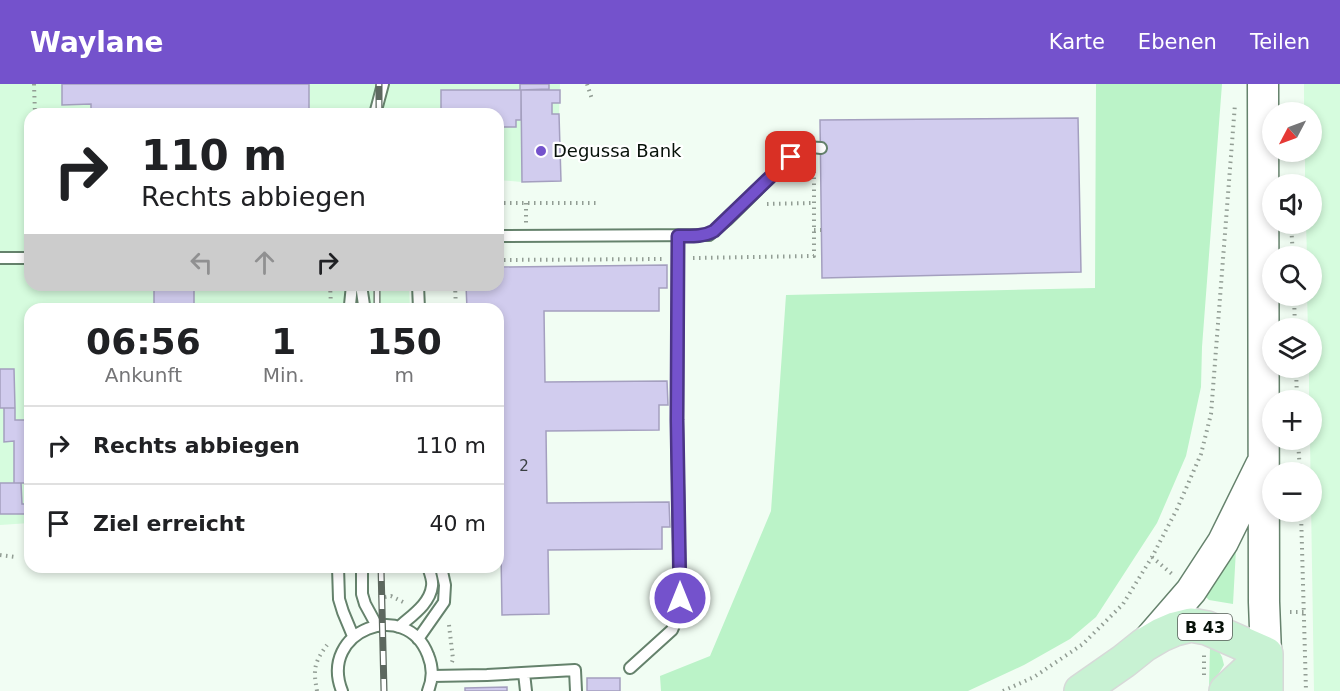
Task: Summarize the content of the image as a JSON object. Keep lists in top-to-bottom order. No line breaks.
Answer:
{"streets":{"main road":["B 43"]},"places":["Degussa Bank"],"house_numbers":["2"],"north":"bottom left","page":{"header":"Waylane","nav":["Karte","Ebenen","Teilen"],"map_buttons":["+","−"],"turn":["110 m","Rechts abbiegen"],"eta":["06:56","Ankunft","1","Min.","150","m"],"list":[{"name":"Rechts abbiegen","value":"110 m"},{"name":"Ziel erreicht","value":"40 m"}]}}
